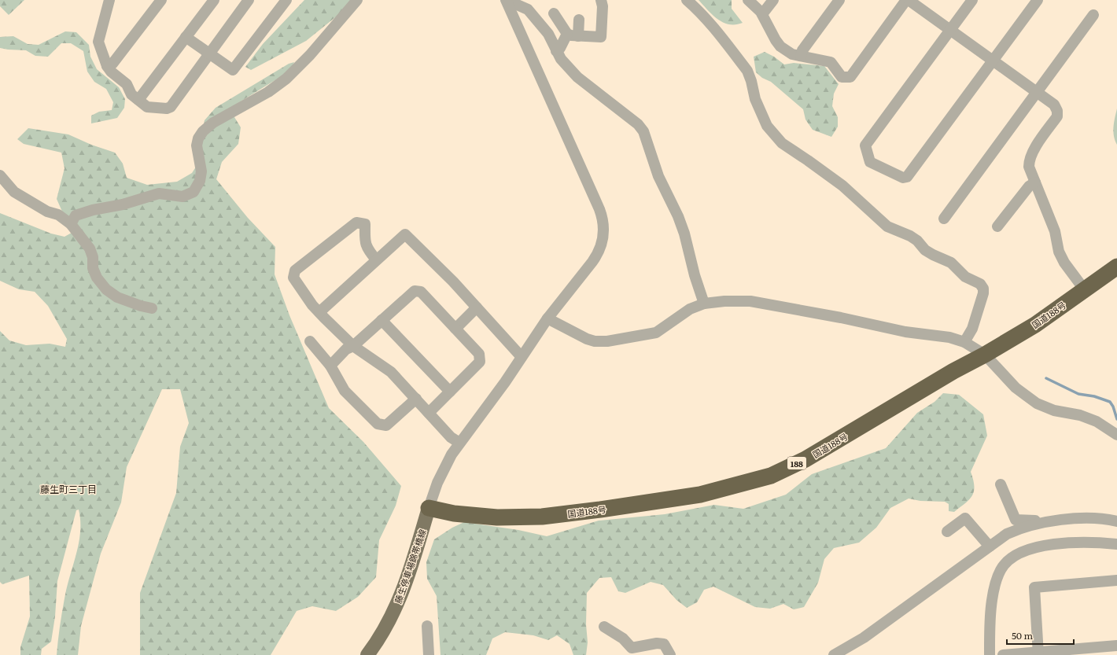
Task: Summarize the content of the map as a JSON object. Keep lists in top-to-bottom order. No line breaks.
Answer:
{"streets":{"highway":["国道188号","188"],"main road":["藤生停車場錦帯橋線"]},"crossings":[["国道188号","藤生停車場錦帯橋線"]],"districts":["藤生町三丁目"],"scale_bar":"50 m"}
